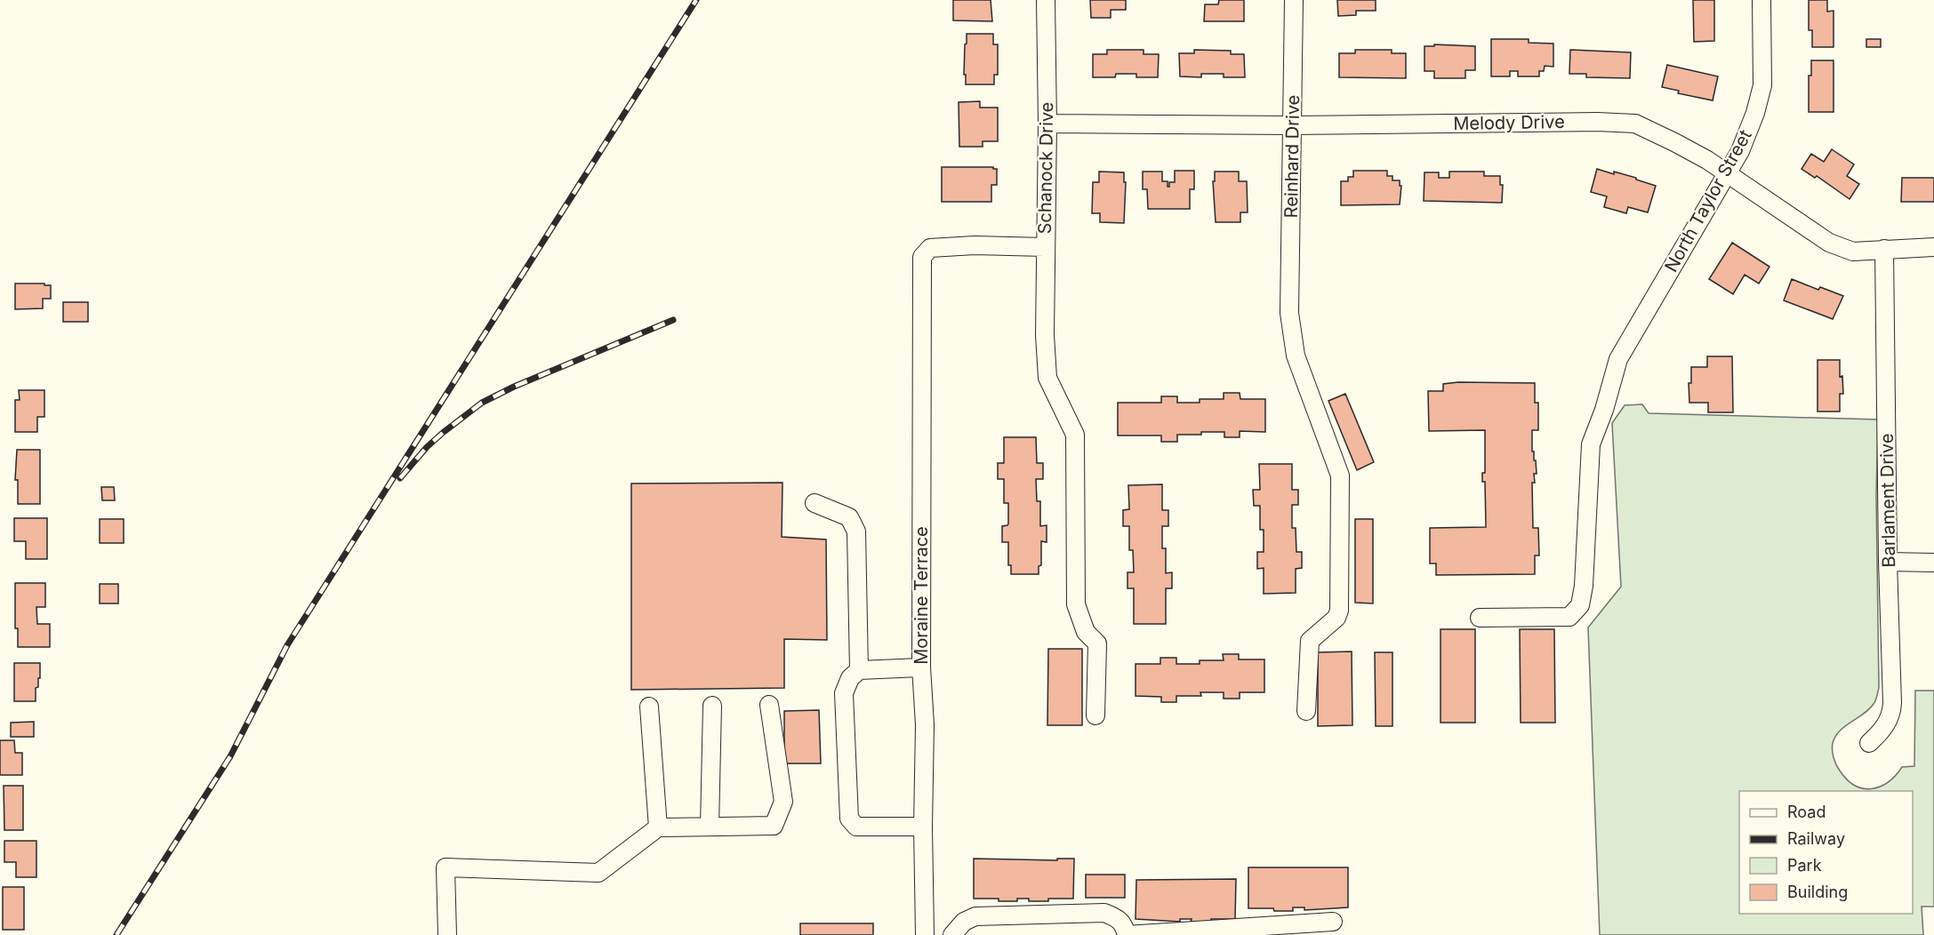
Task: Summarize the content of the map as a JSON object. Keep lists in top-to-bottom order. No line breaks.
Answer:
{"streets":{"street":["Melody Drive","Reinhard Drive","Schanock Drive","North Taylor Street","Barlament Drive","Moraine Terrace"]},"crossings":[["Melody Drive","Reinhard Drive"],["Melody Drive","Schanock Drive"],["Melody Drive","North Taylor Street"],["Melody Drive","Barlament Drive"],["Schanock Drive","Moraine Terrace"]],"legend":["Road","Railway","Park","Building"]}
